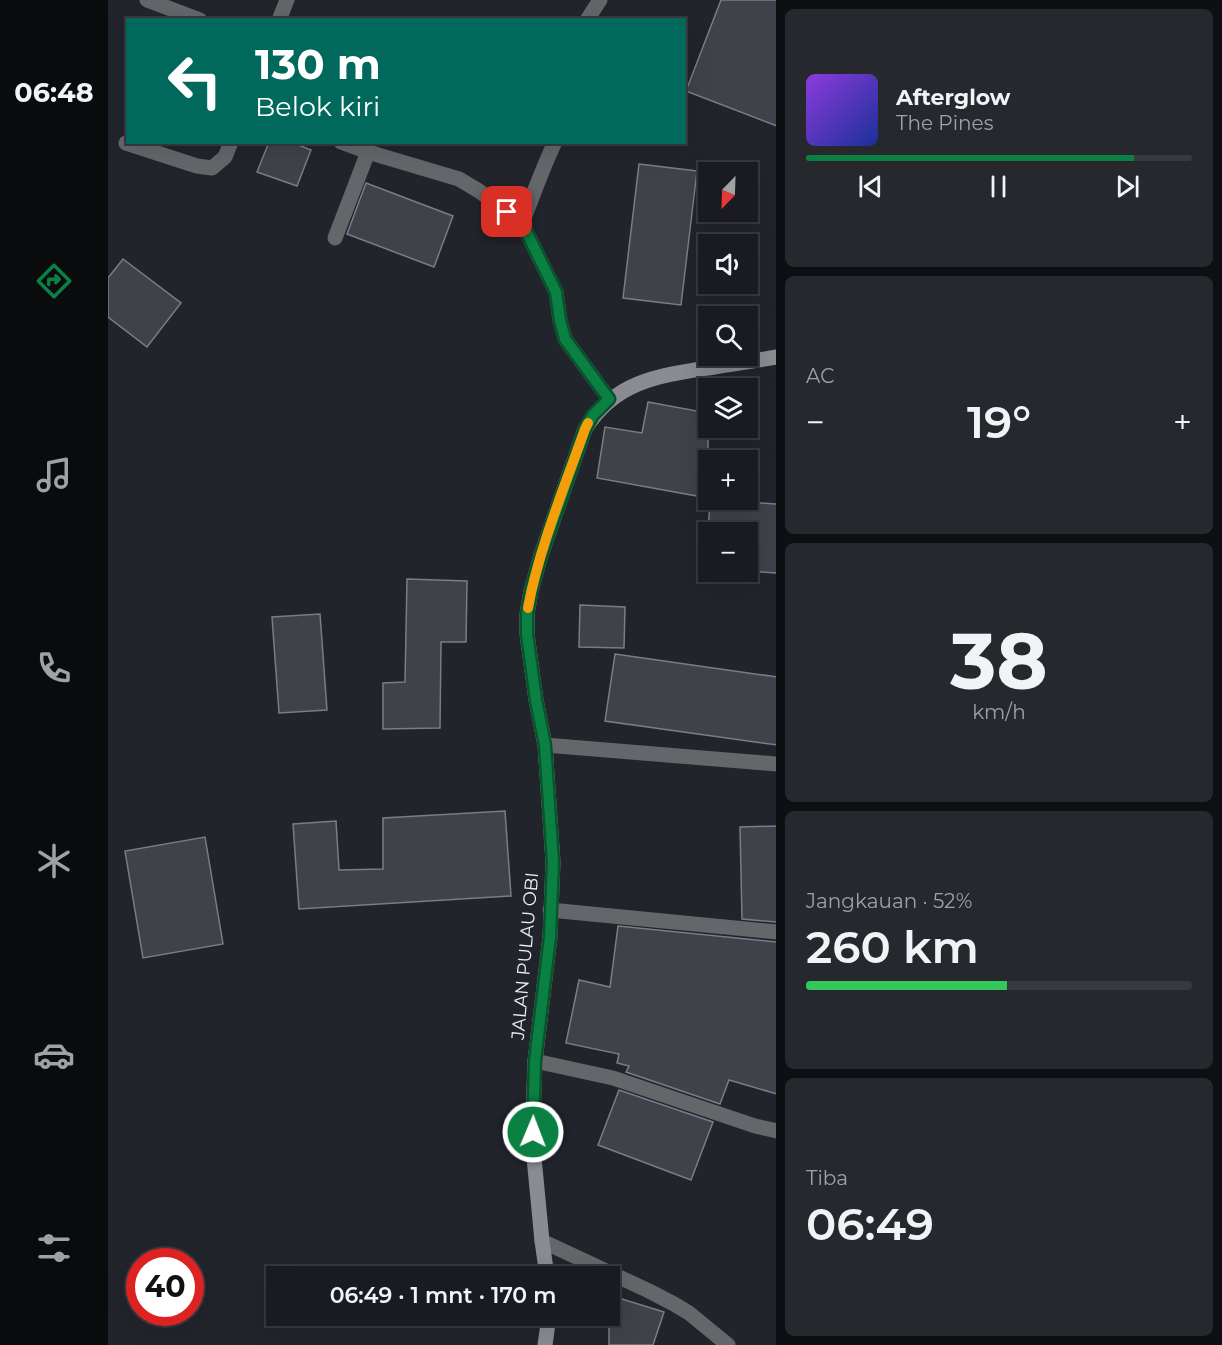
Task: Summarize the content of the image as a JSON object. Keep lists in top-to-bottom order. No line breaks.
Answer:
{"streets":{"street":["JALAN PULAU OBI"]},"north":"bottom left","page":{"tabs":"06:48","turn":["130 m","Belok kiri"],"song":["Afterglow","The Pines"],"map_buttons":["+","−"],"tile":["AC",["38","km/h"],["Jangkauan · 52%","260 km"],["Tiba","06:49"]],"heat":["−","19°","+"],"limit":"40","trip":"06:49 · 1 mnt · 170 m"}}
